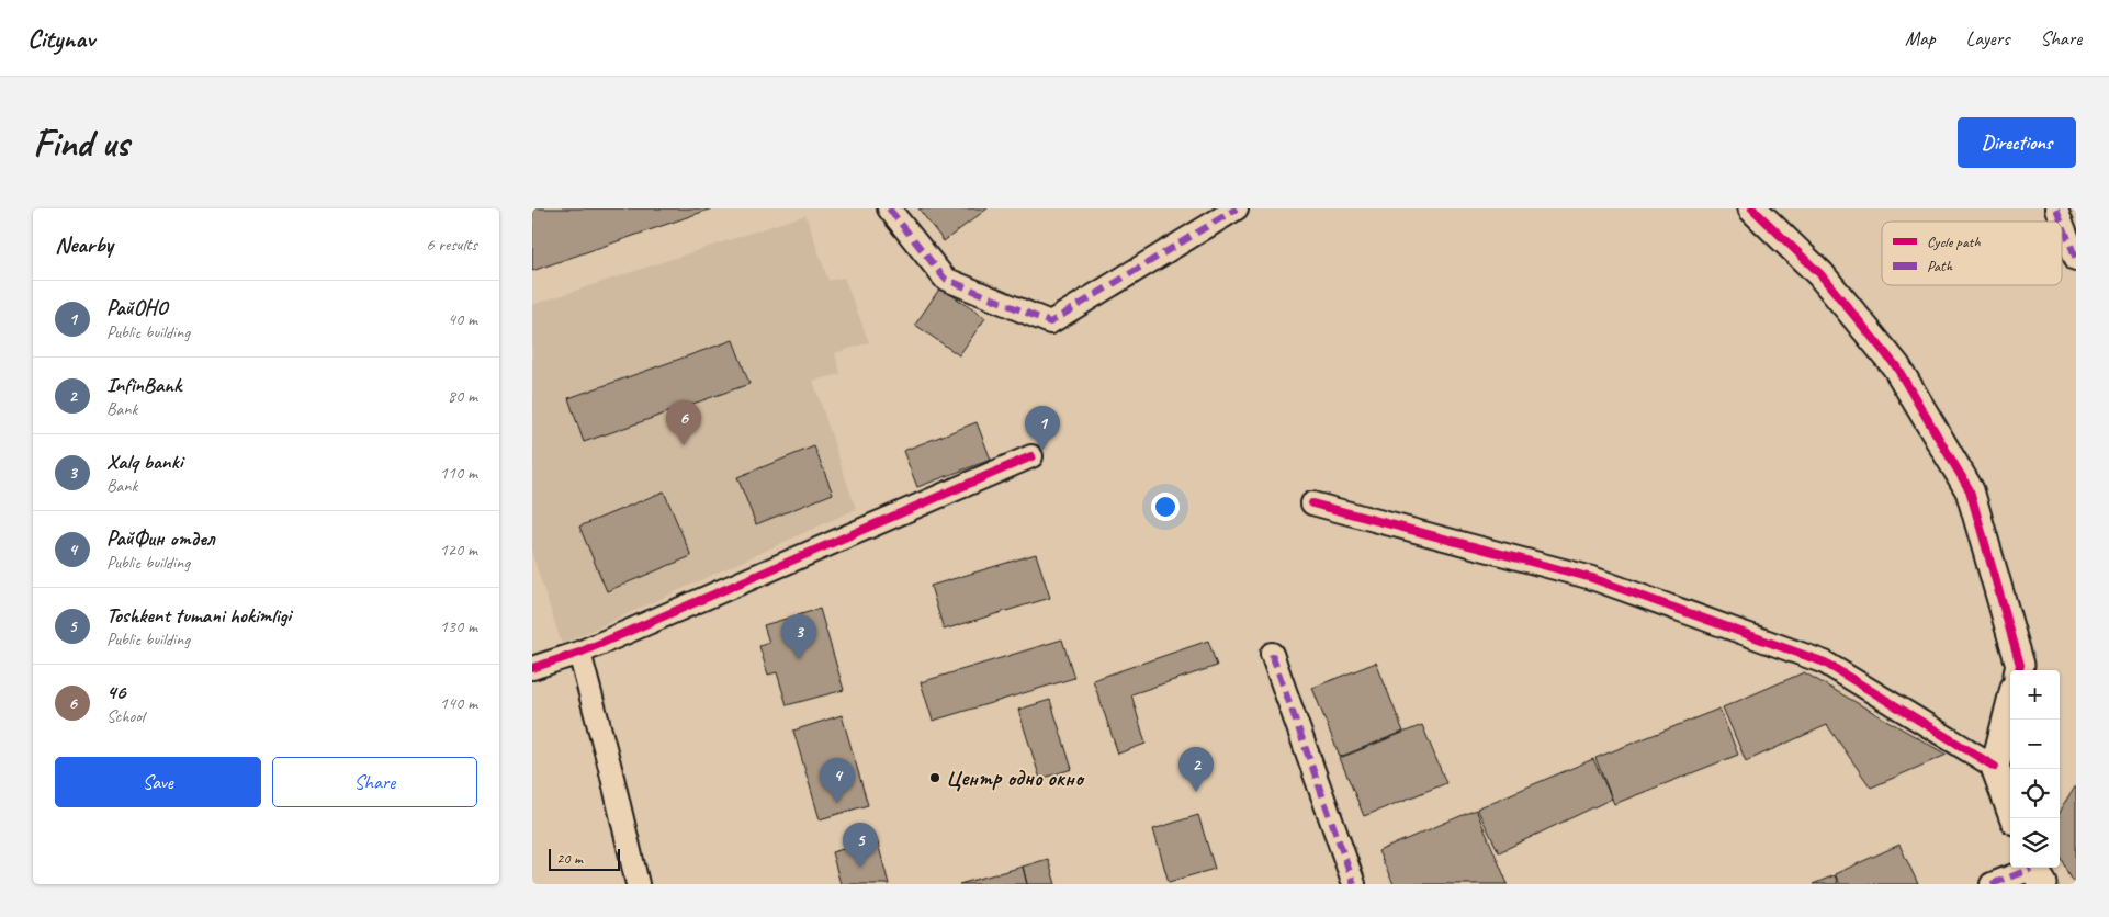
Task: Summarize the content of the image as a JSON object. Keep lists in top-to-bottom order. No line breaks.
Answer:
{"places":["Центр одно окно"],"legend":["Cycle path","Path"],"scale_bar":"20 m","page":{"header":"Citynav","nav":["Map","Layers","Share"],"buttons":["Directions",["Save","Share"]],"title":"Find us","heading":["Nearby","6 results"],"list":[{"mark":"1","name":"РайОНО","note":"Public building","value":"40 m"},{"mark":"2","name":"InfinBank","note":"Bank","value":"80 m"},{"mark":"3","name":"Xalq banki","note":"Bank","value":"110 m"},{"mark":"4","name":"РайФин отдел","note":"Public building","value":"120 m"},{"mark":"5","name":"Toshkent tumani hokimligi","note":"Public building","value":"130 m"},{"mark":"6","name":"46","note":"School","value":"140 m"}],"pins":["6","1","3","2","4","5"],"map_buttons":["+","−"],"scale":"20 m"}}
